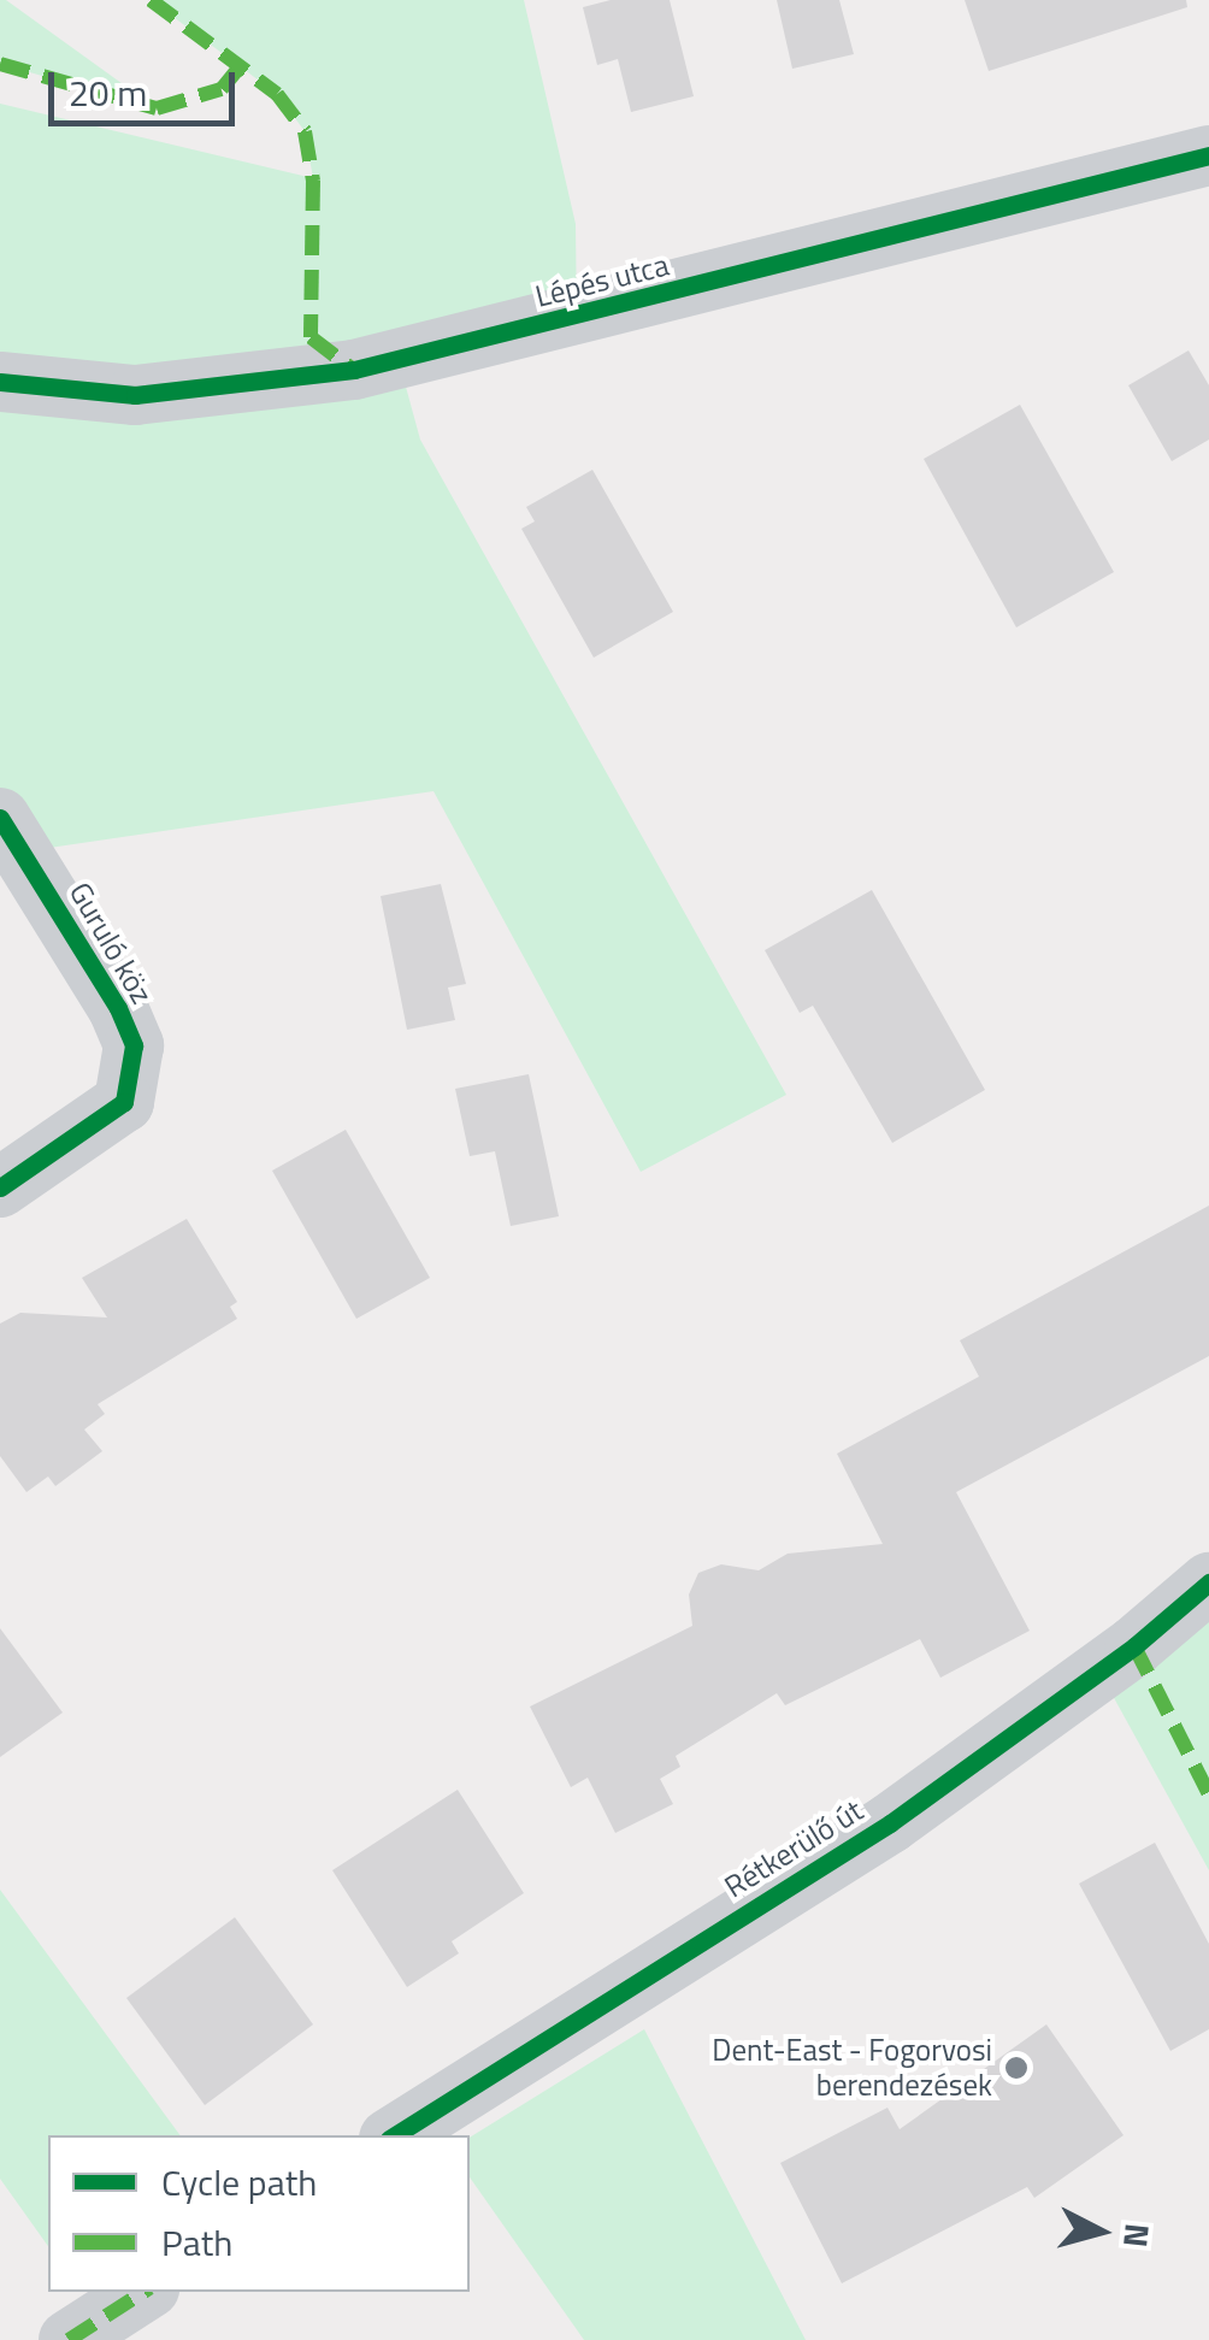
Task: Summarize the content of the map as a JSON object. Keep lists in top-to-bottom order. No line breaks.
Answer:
{"streets":{"street":["Lépés utca","Guruló köz","Rétkerülő út"]},"places":["Dent-East - Fogorvosi berendezések"],"legend":["Cycle path","Path"],"scale_bar":"20 m","north":"right"}
